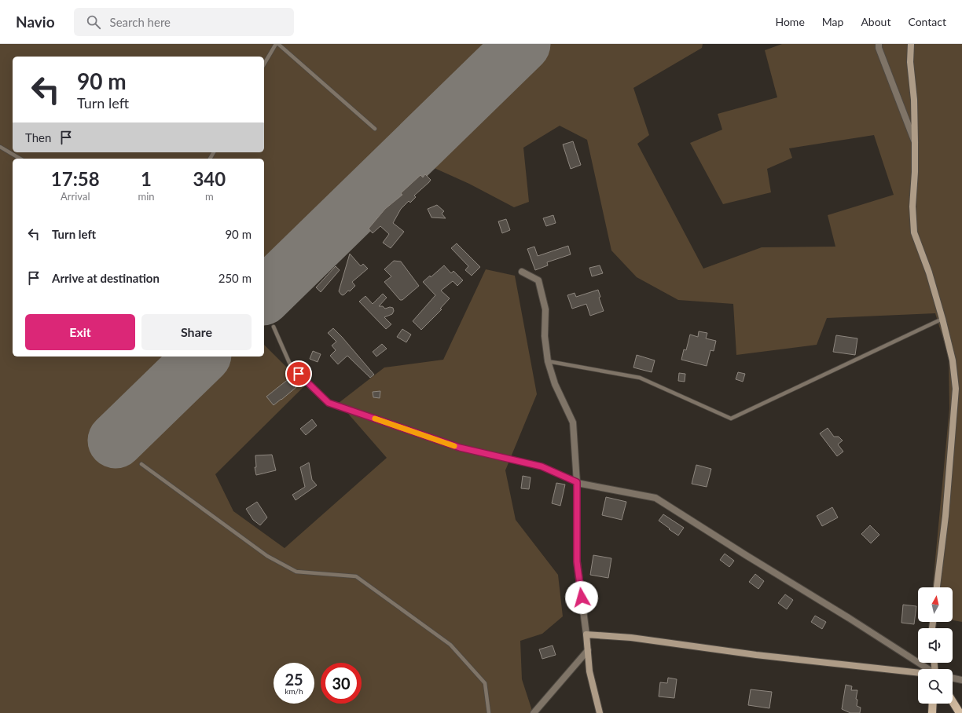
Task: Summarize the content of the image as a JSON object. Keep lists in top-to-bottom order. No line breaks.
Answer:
{"north":"top","page":{"header":"Navio","search":"Search here","nav":["Home","Map","About","Contact"],"turn":["90 m","Turn left"],"then":"Then","eta":["17:58","Arrival","1","min","340","m"],"list":[{"name":"Turn left","value":"90 m"},{"name":"Arrive at destination","value":"250 m"}],"buttons":["Exit","Share"],"speed":"25 km/h","limit":"30"}}
